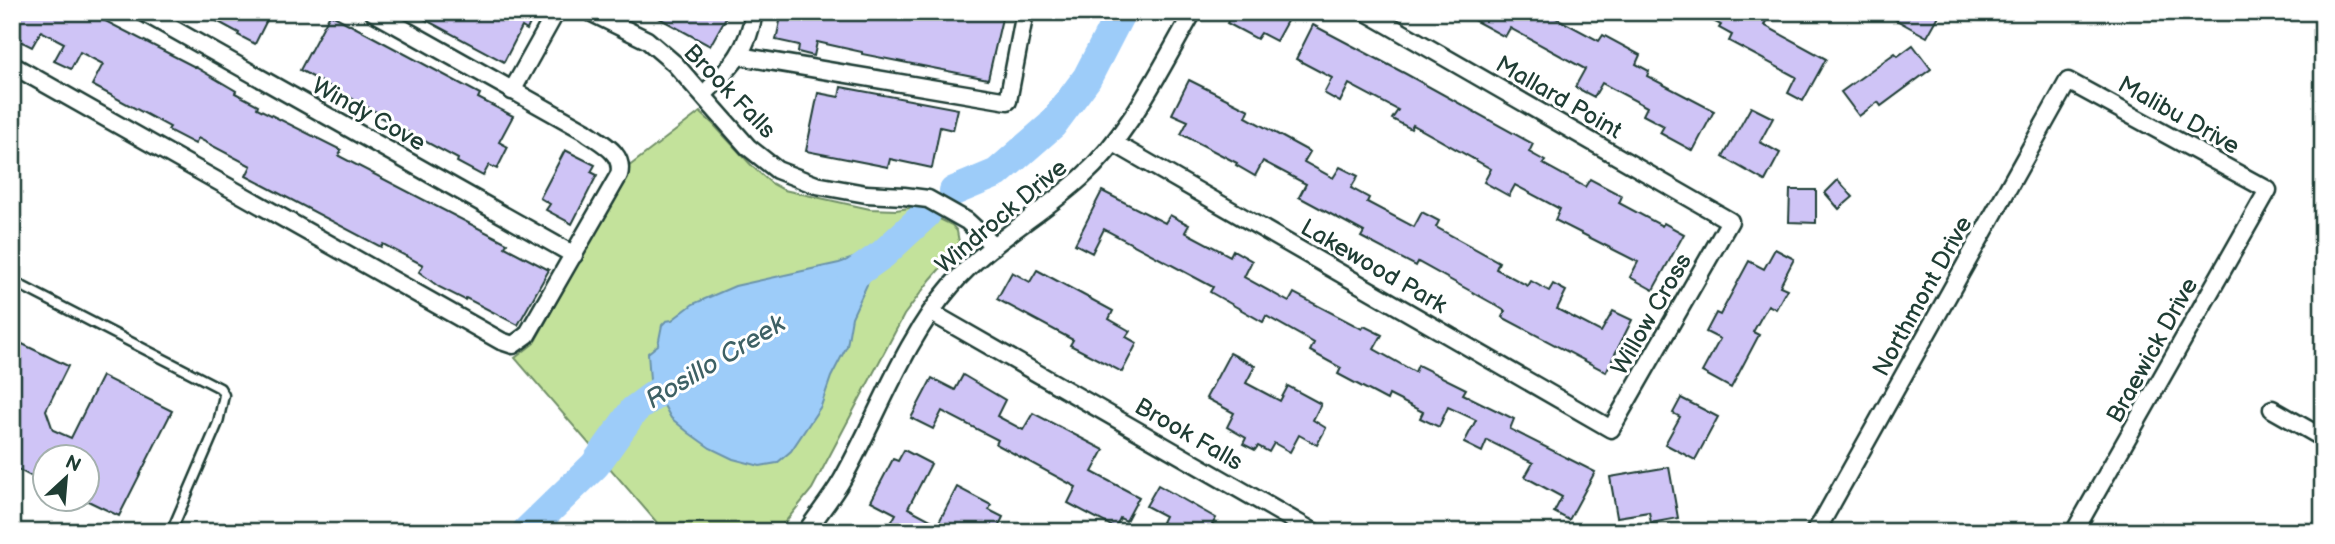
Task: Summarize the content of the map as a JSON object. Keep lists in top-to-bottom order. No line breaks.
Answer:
{"streets":{"street":["Brook Falls","Mallard Point","Windy Cove","Malibu Drive","Windrock Drive","Lakewood Park","Northmont Drive","Willow Cross","Braewick Drive"]},"crossings":[["Brook Falls","Windrock Drive"],["Mallard Point","Willow Cross"],["Malibu Drive","Northmont Drive"],["Malibu Drive","Braewick Drive"],["Windrock Drive","Lakewood Park"],["Lakewood Park","Willow Cross"]],"water":["Rosillo Creek"],"north":"top right"}
